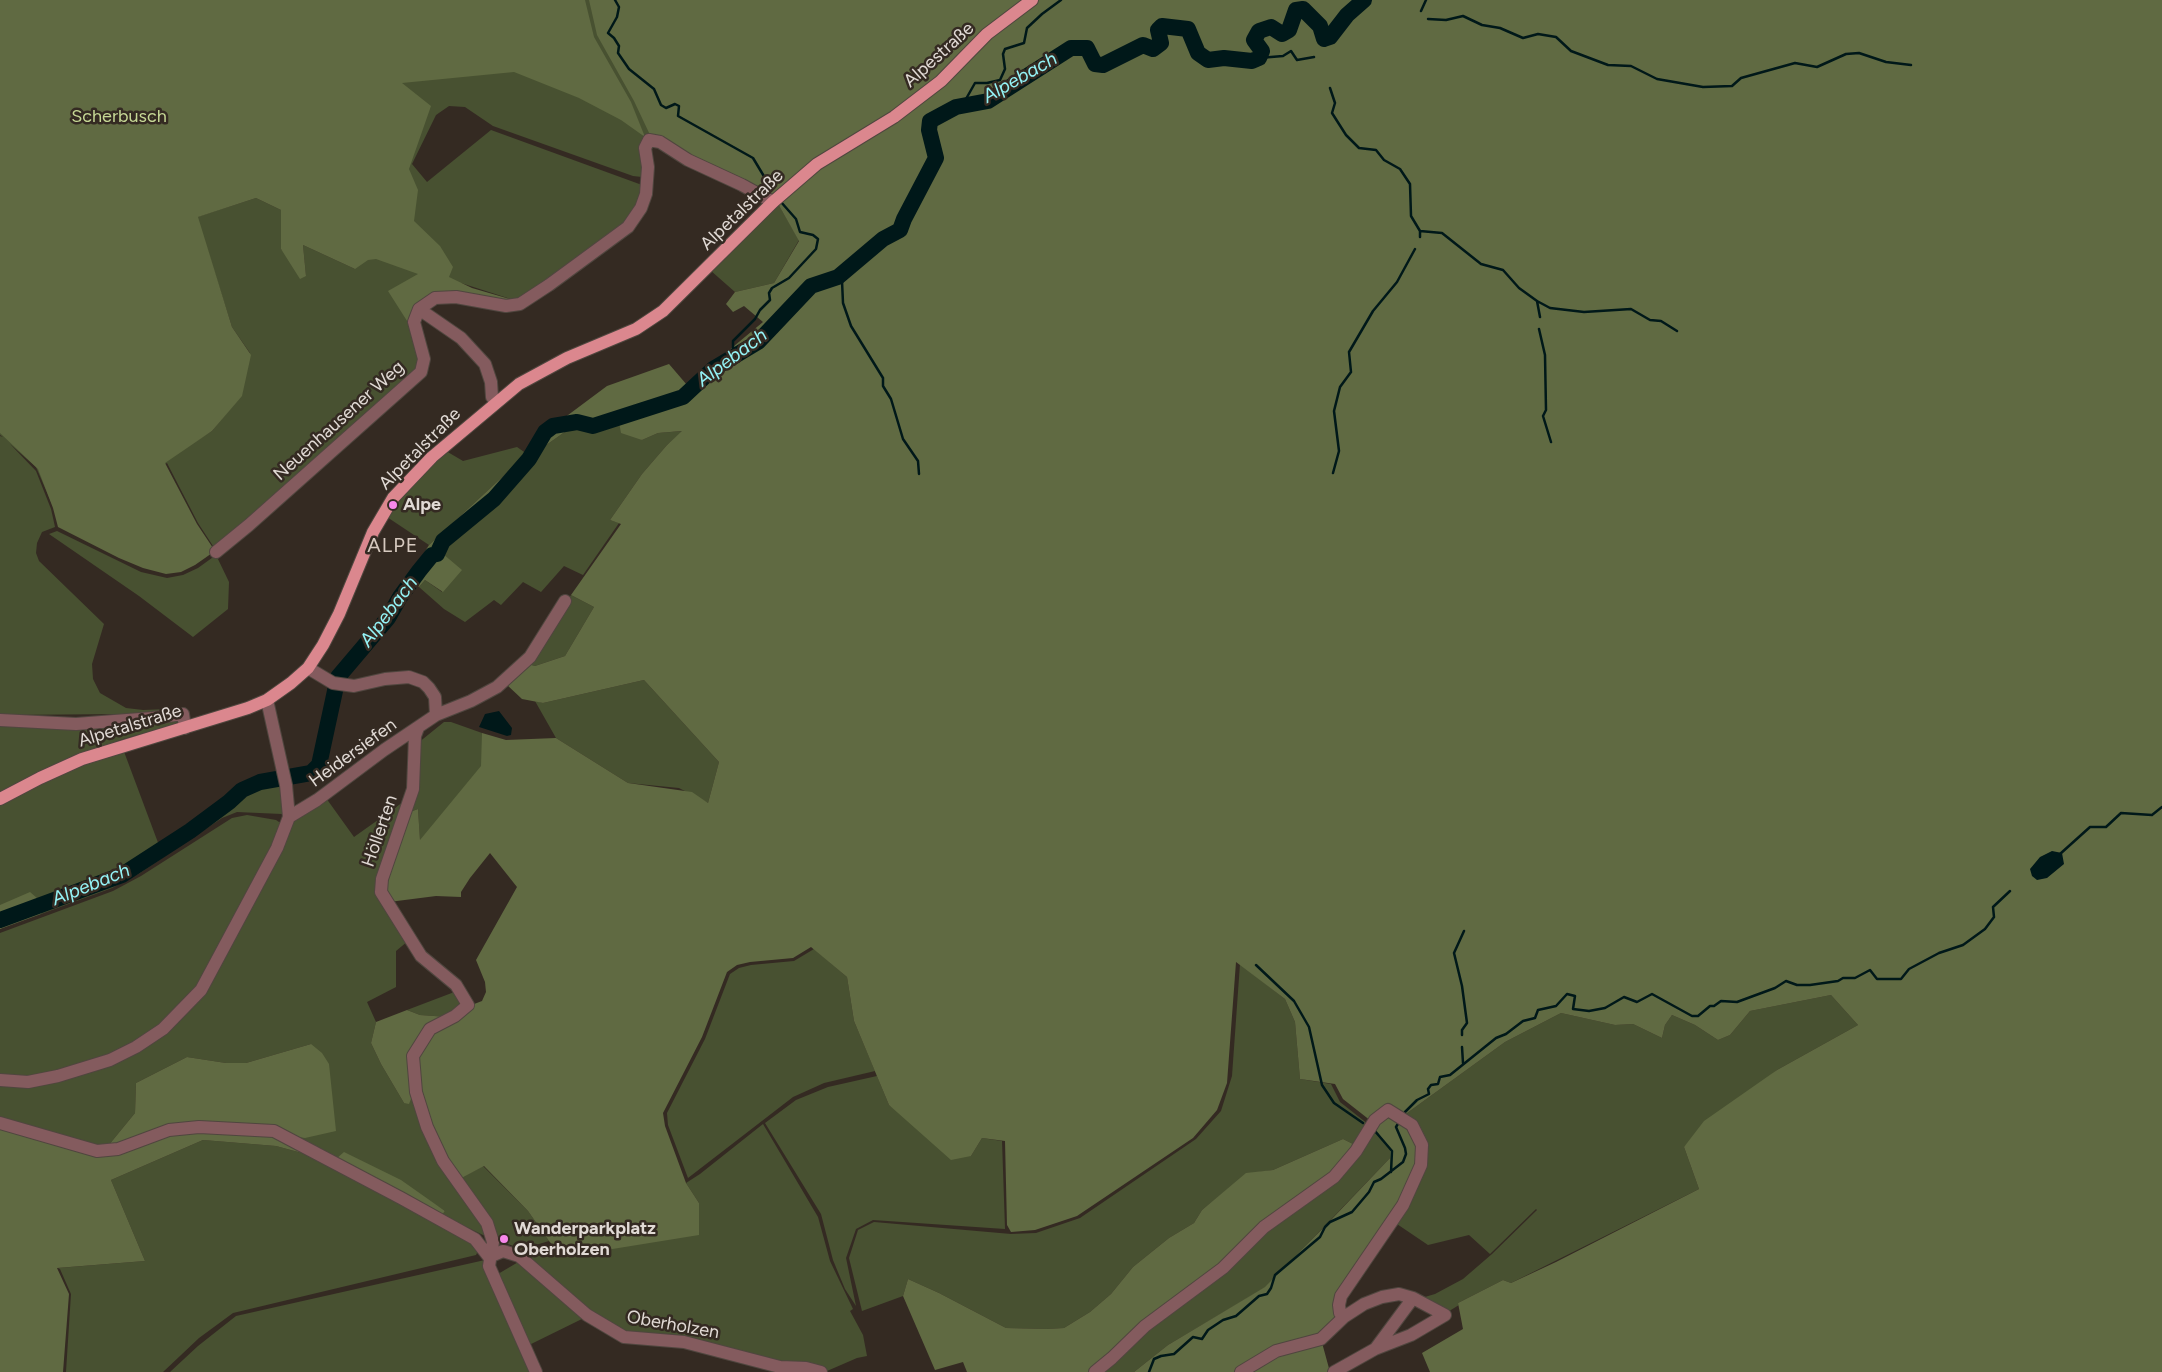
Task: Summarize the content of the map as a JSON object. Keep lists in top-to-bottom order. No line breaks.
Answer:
{"streets":{"main road":["Alpestraße","Alpetalstraße"],"street":["Neuenhausener Weg","Heidersiefen","Höllerten","Oberholzen"]},"crossings":[["Alpestraße","Alpetalstraße"],["Heidersiefen","Höllerten"],["Höllerten","Oberholzen"]],"districts":["ALPE"],"water":["Alpebach"],"parks":["Scherbusch"],"places":["Alpe","Wanderparkplatz Oberholzen"]}
